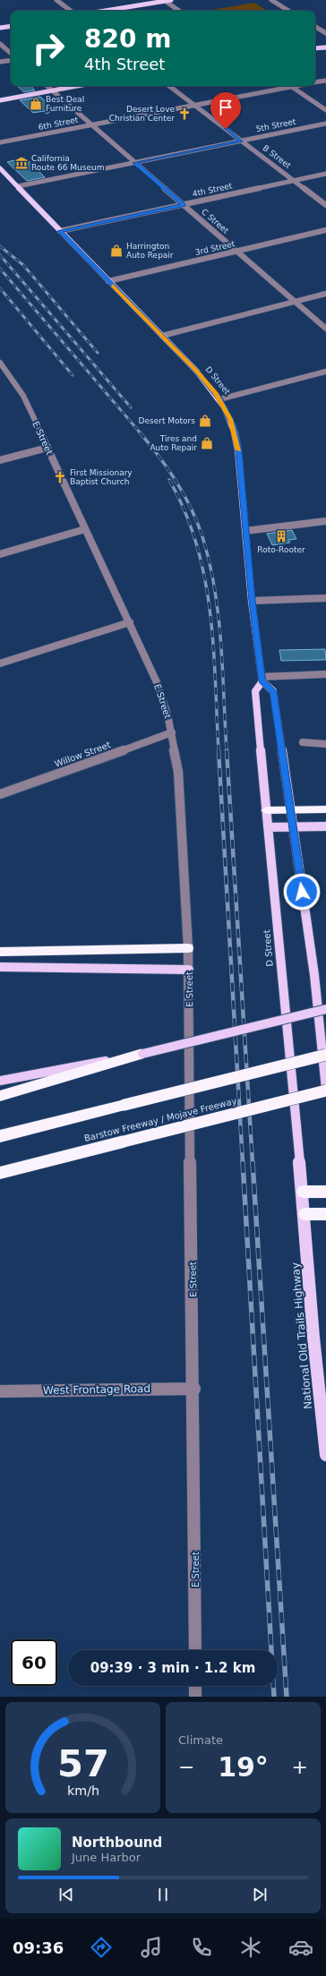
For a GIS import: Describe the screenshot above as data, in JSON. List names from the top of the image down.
{
  "streets": {
    "highway": ["Barstow Freeway / Mojave Freeway"],
    "main road": ["D Street", "National Old Trails Highway"],
    "street": [
      "6th Street",
      "5th Street",
      "B Street",
      "4th Street",
      "C Street",
      "3rd Street",
      "E Street",
      "Willow Street",
      "West Frontage Road"
    ]
  },
  "crossings": [
    ["6th Street", "B Street"],
    ["6th Street", "C Street"],
    ["5th Street", "B Street"],
    ["5th Street", "C Street"],
    ["5th Street", "D Street"],
    ["B Street", "4th Street"],
    ["4th Street", "C Street"],
    ["4th Street", "D Street"],
    ["C Street", "3rd Street"],
    ["3rd Street", "D Street"],
    ["D Street", "National Old Trails Highway"],
    ["E Street", "Willow Street"],
    ["E Street", "West Frontage Road"]
  ],
  "places": {
    "shop": [
      "Best Deal Furniture",
      "Harrington Auto Repair",
      "Desert Motors",
      "Tires and Auto Repair"
    ],
    "church": ["Desert Love Christian Center", "First Missionary Baptist Church"],
    "museum": ["California Route 66 Museum"],
    "building": ["Roto-Rooter"]
  },
  "page": {
    "turn": ["820 m", "4th Street"],
    "limit": "60",
    "trip": "09:39 · 3 min · 1.2 km",
    "tile": "Climate",
    "heat": ["−", "19°", "+"],
    "song": ["Northbound", "June Harbor"],
    "tabs": "09:36",
    "gauge": ["57", "km/h"]
  }
}
